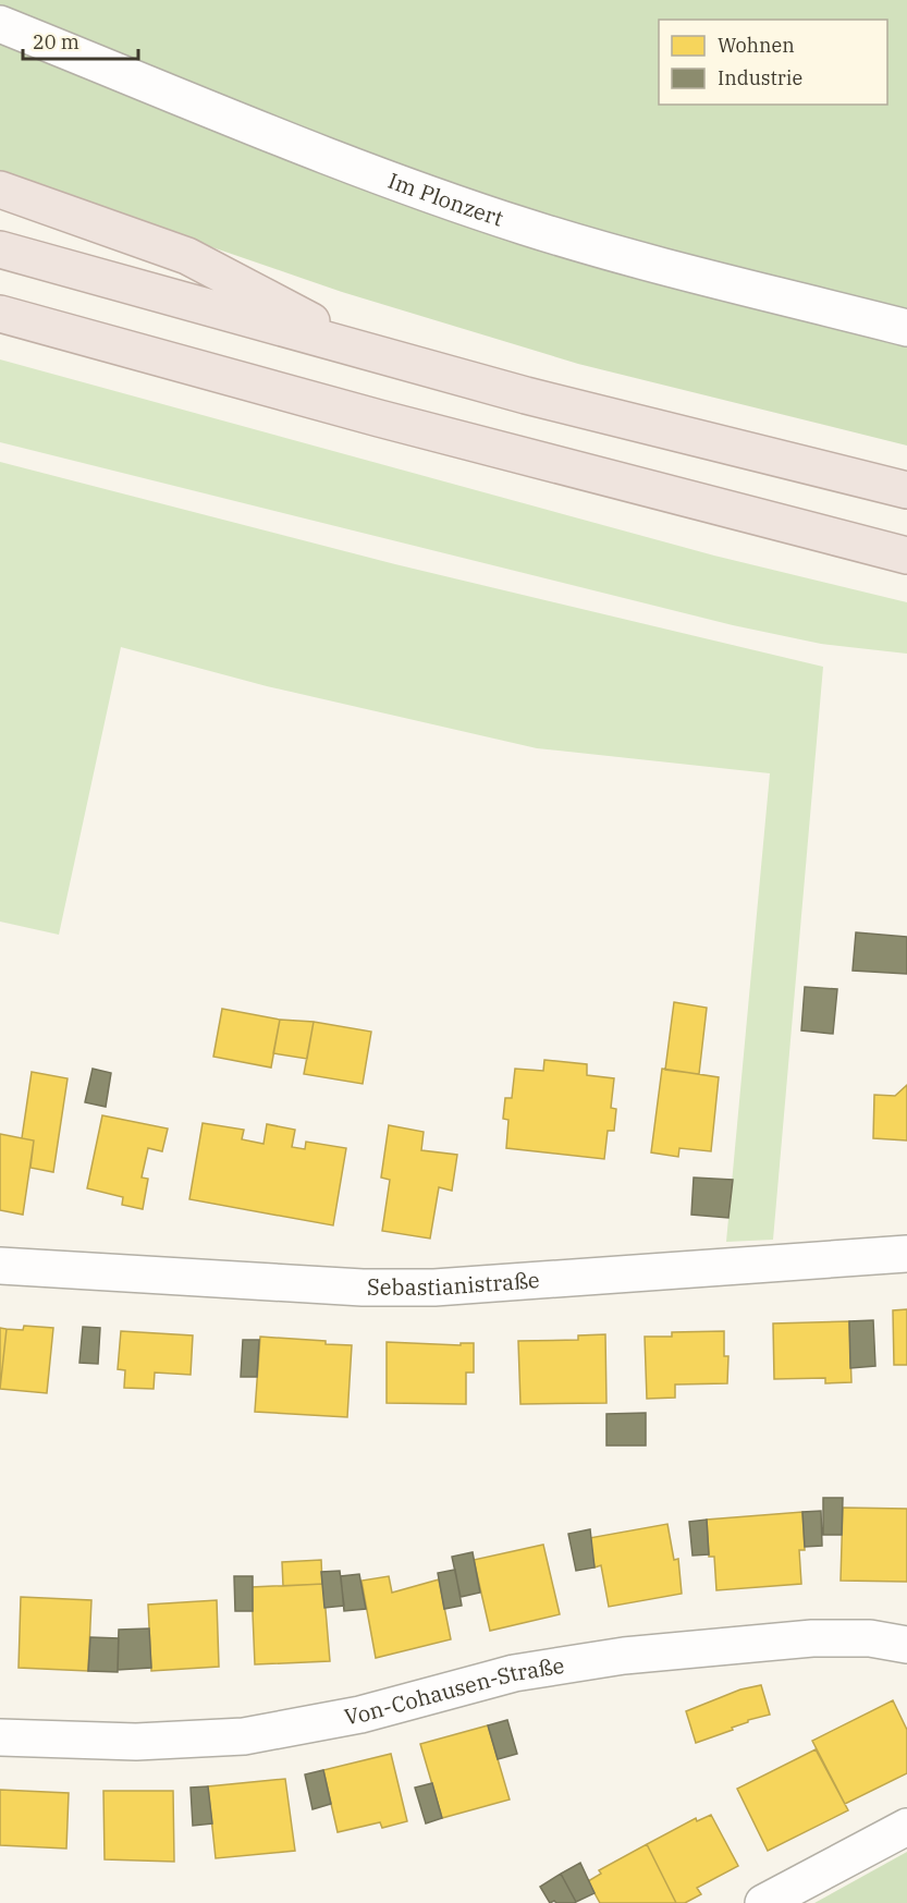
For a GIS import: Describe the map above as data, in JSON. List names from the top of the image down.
{
  "streets": {
    "street": ["Im Plonzert", "Sebastianistraße", "Von-Cohausen-Straße"]
  },
  "legend": ["Wohnen", "Industrie"],
  "scale_bar": "20 m"
}
